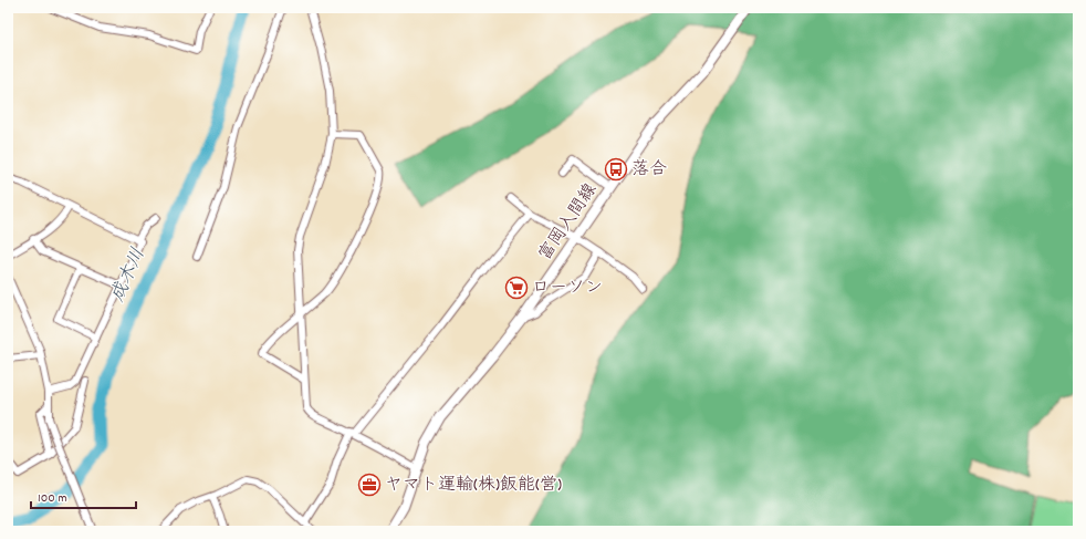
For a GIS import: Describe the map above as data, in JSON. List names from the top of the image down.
{
  "streets": {
    "main road": ["富岡入間線"]
  },
  "water": ["成木川"],
  "places": {
    "bus stop": ["落合"],
    "supermarket": ["ローソン"],
    "office": ["ヤマト運輸(株)飯能(営)"]
  },
  "scale_bar": "100 m"
}
